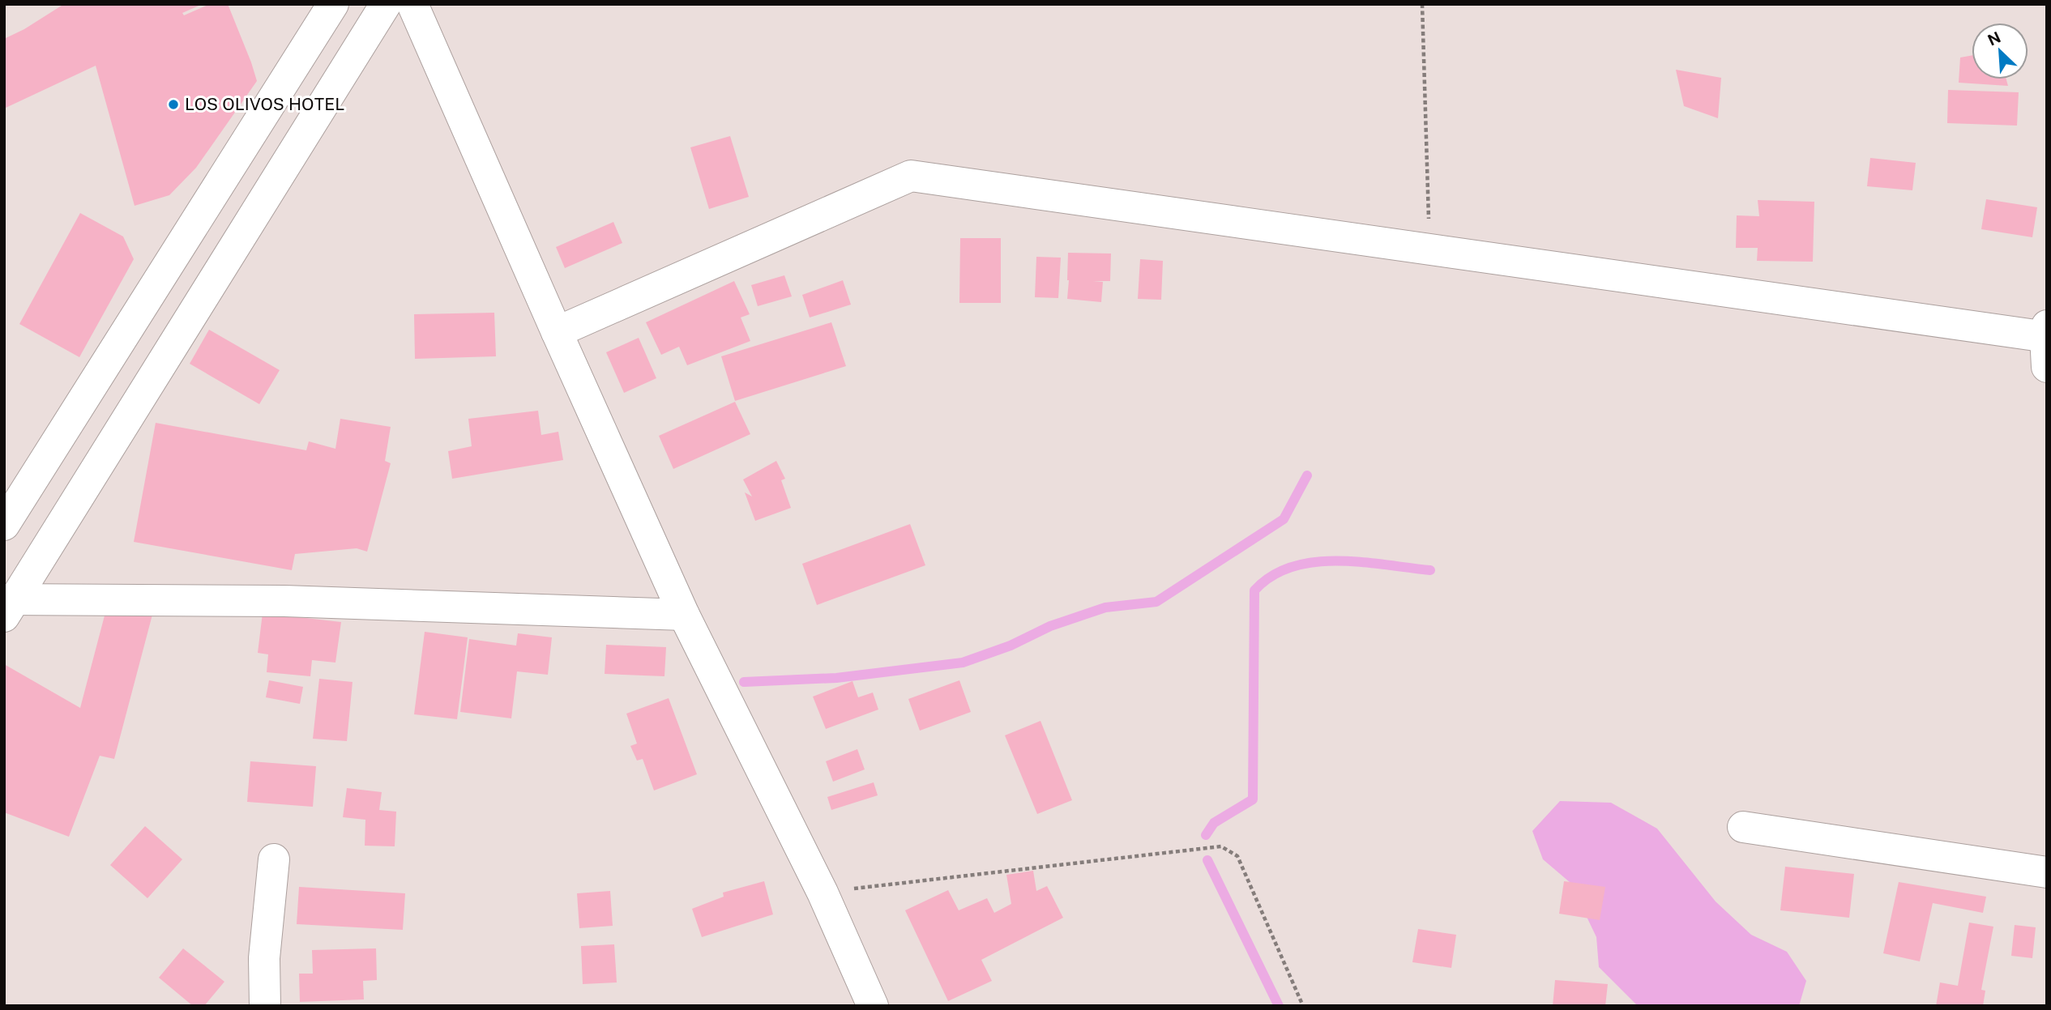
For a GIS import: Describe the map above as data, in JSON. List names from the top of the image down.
{
  "places": ["LOS OLIVOS HOTEL"],
  "north": "top left"
}
